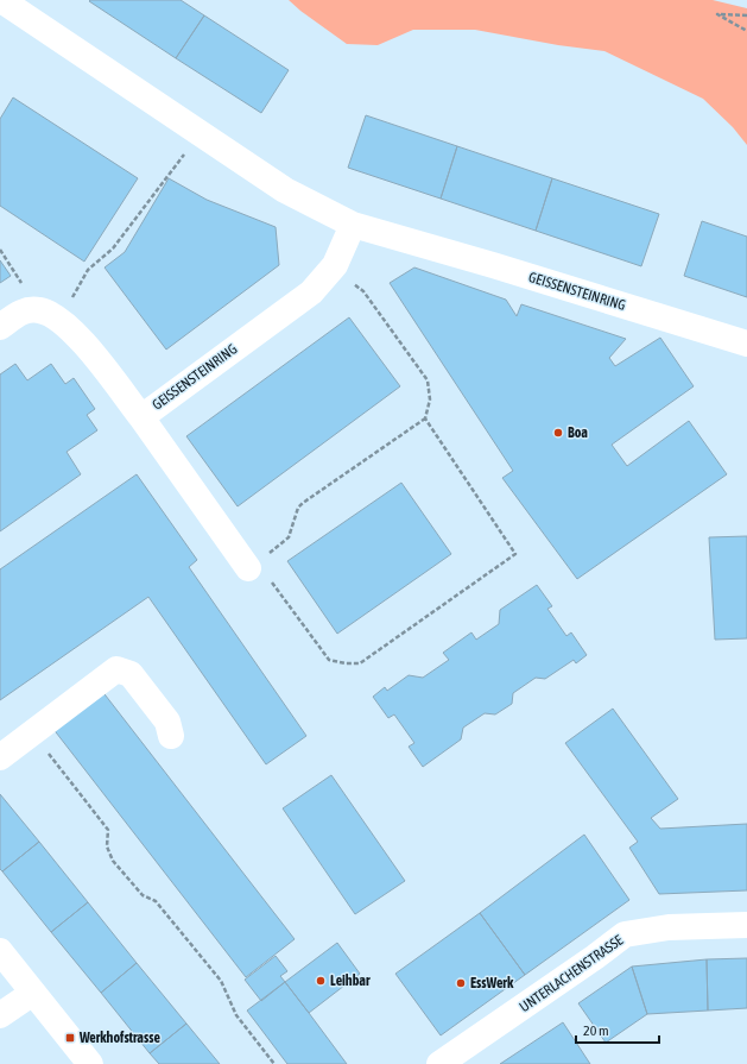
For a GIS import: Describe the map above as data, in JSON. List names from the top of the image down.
{
  "streets": {
    "street": ["GEISSENSTEINRING", "UNTERLACHENSTRASSE"]
  },
  "places": {
    "other": ["Boa", "Leihbar", "EssWerk"],
    "transit": ["Werkhofstrasse"]
  },
  "scale_bar": "20 m"
}
